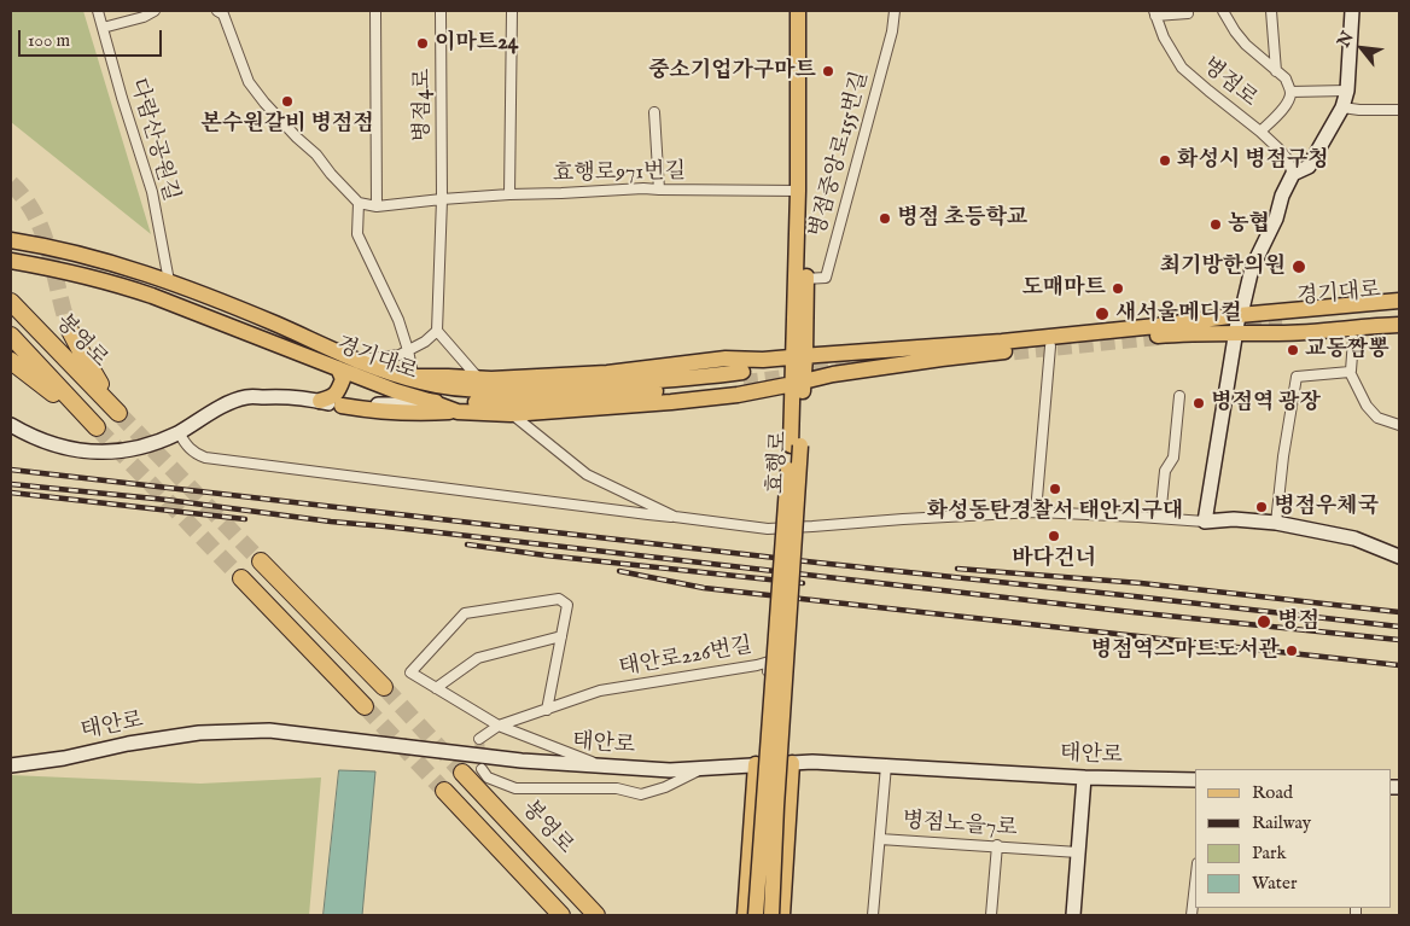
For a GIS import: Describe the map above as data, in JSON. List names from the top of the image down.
{
  "streets": {
    "highway": ["봉영로"],
    "main road": ["경기대로", "효행로"],
    "street": [
      "병점로",
      "병점4로",
      "다람산공원길",
      "병점중앙로155번길",
      "효행로971번길",
      "태안로226번길",
      "태안로",
      "병점노을7로"
    ]
  },
  "crossings": [
    ["병점4로", "효행로971번길"],
    ["다람산공원길", "경기대로"],
    ["병점중앙로155번길", "효행로"],
    ["효행로971번길", "효행로"],
    ["경기대로", "효행로"],
    ["태안로226번길", "태안로"]
  ],
  "places": [
    "이마트24",
    "중소기업가구마트",
    "본수원갈비 병점점",
    "화성시 병점구청",
    "병점 초등학교",
    "농협",
    "최기방한의원",
    "도매마트",
    "새서울메디컬",
    "교동짬뽕",
    "병점역 광장",
    "화성동탄경찰서 태안지구대",
    "병점우체국",
    "바다건너",
    "병점",
    "병점역스마트도서관"
  ],
  "legend": [
    "Road",
    "Railway",
    "Park",
    "Water"
  ],
  "scale_bar": "100 m",
  "north": "top left"
}
